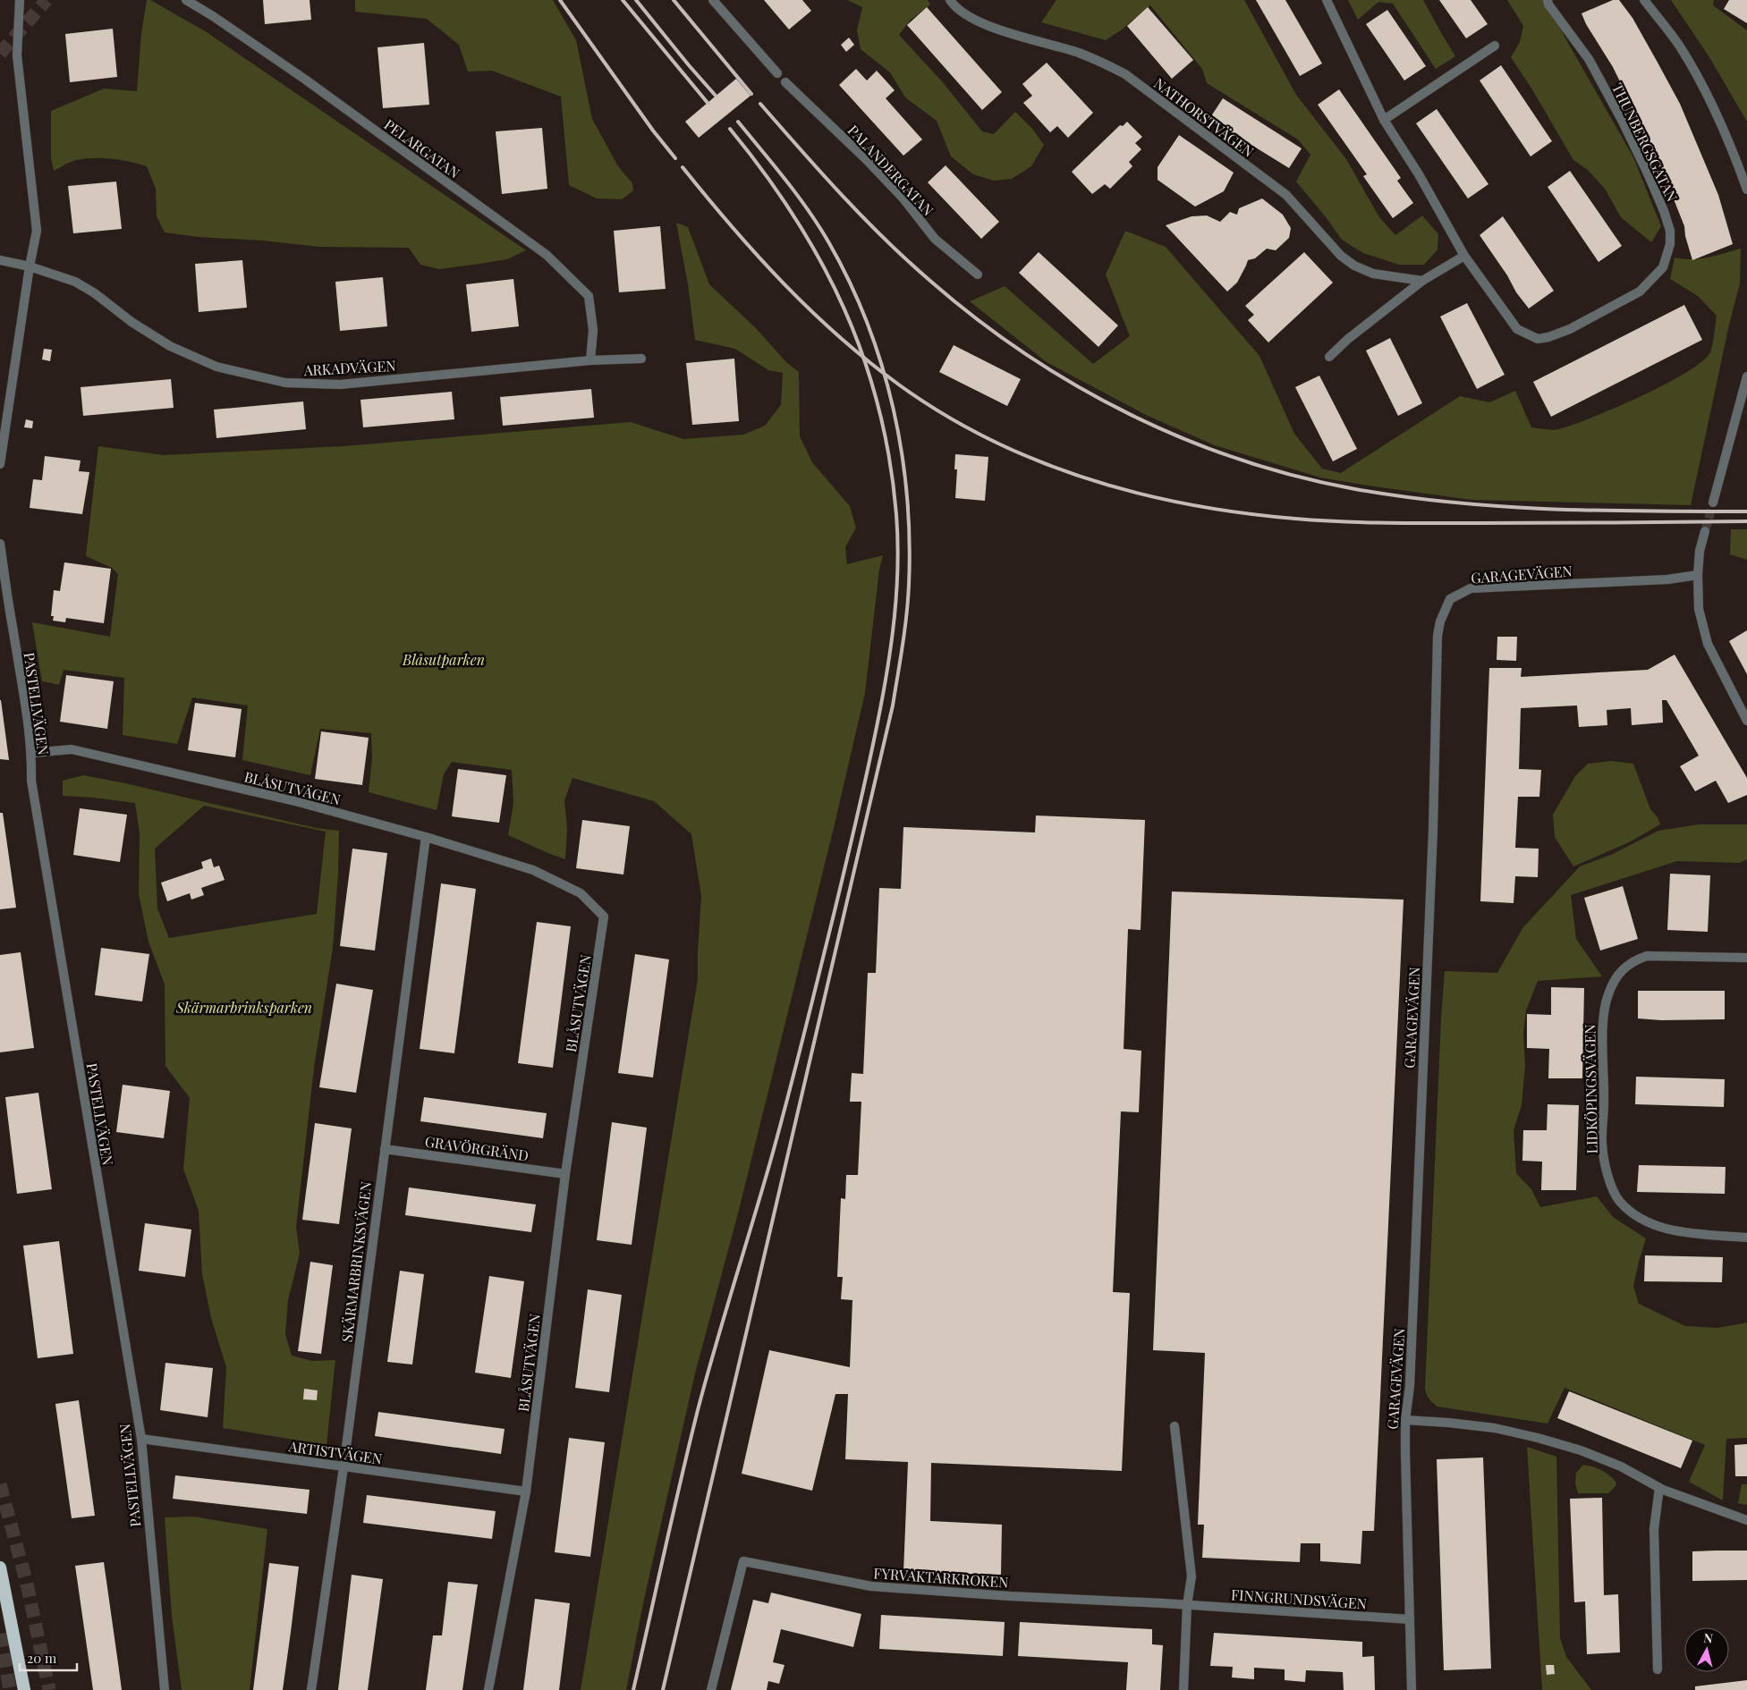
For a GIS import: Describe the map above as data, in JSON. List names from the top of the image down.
{
  "streets": {
    "street": [
      "NATHORSTVÄGEN",
      "THUNBERGSGATAN",
      "PELARGATAN",
      "PALANDERGATAN",
      "ARKADVÄGEN",
      "GARAGEVÄGEN",
      "PASTELLVÄGEN",
      "BLÅSUTVÄGEN",
      "LIDKÖPINGSVÄGEN",
      "GRAVÖRGRÄND",
      "SKÄRMARBRINKSVÄGEN",
      "ARTISTVÄGEN",
      "FYRVAKTARKROKEN",
      "FINNGRUNDSVÄGEN"
    ]
  },
  "crossings": [
    ["PELARGATAN", "ARKADVÄGEN"],
    ["GARAGEVÄGEN", "FINNGRUNDSVÄGEN"],
    ["PASTELLVÄGEN", "BLÅSUTVÄGEN"],
    ["PASTELLVÄGEN", "ARTISTVÄGEN"],
    ["BLÅSUTVÄGEN", "GRAVÖRGRÄND"],
    ["BLÅSUTVÄGEN", "SKÄRMARBRINKSVÄGEN"],
    ["BLÅSUTVÄGEN", "ARTISTVÄGEN"],
    ["GRAVÖRGRÄND", "SKÄRMARBRINKSVÄGEN"],
    ["SKÄRMARBRINKSVÄGEN", "ARTISTVÄGEN"],
    ["FYRVAKTARKROKEN", "FINNGRUNDSVÄGEN"]
  ],
  "parks": ["Blåsutparken", "Skärmarbrinksparken"],
  "scale_bar": "20 m",
  "north": "top"
}
